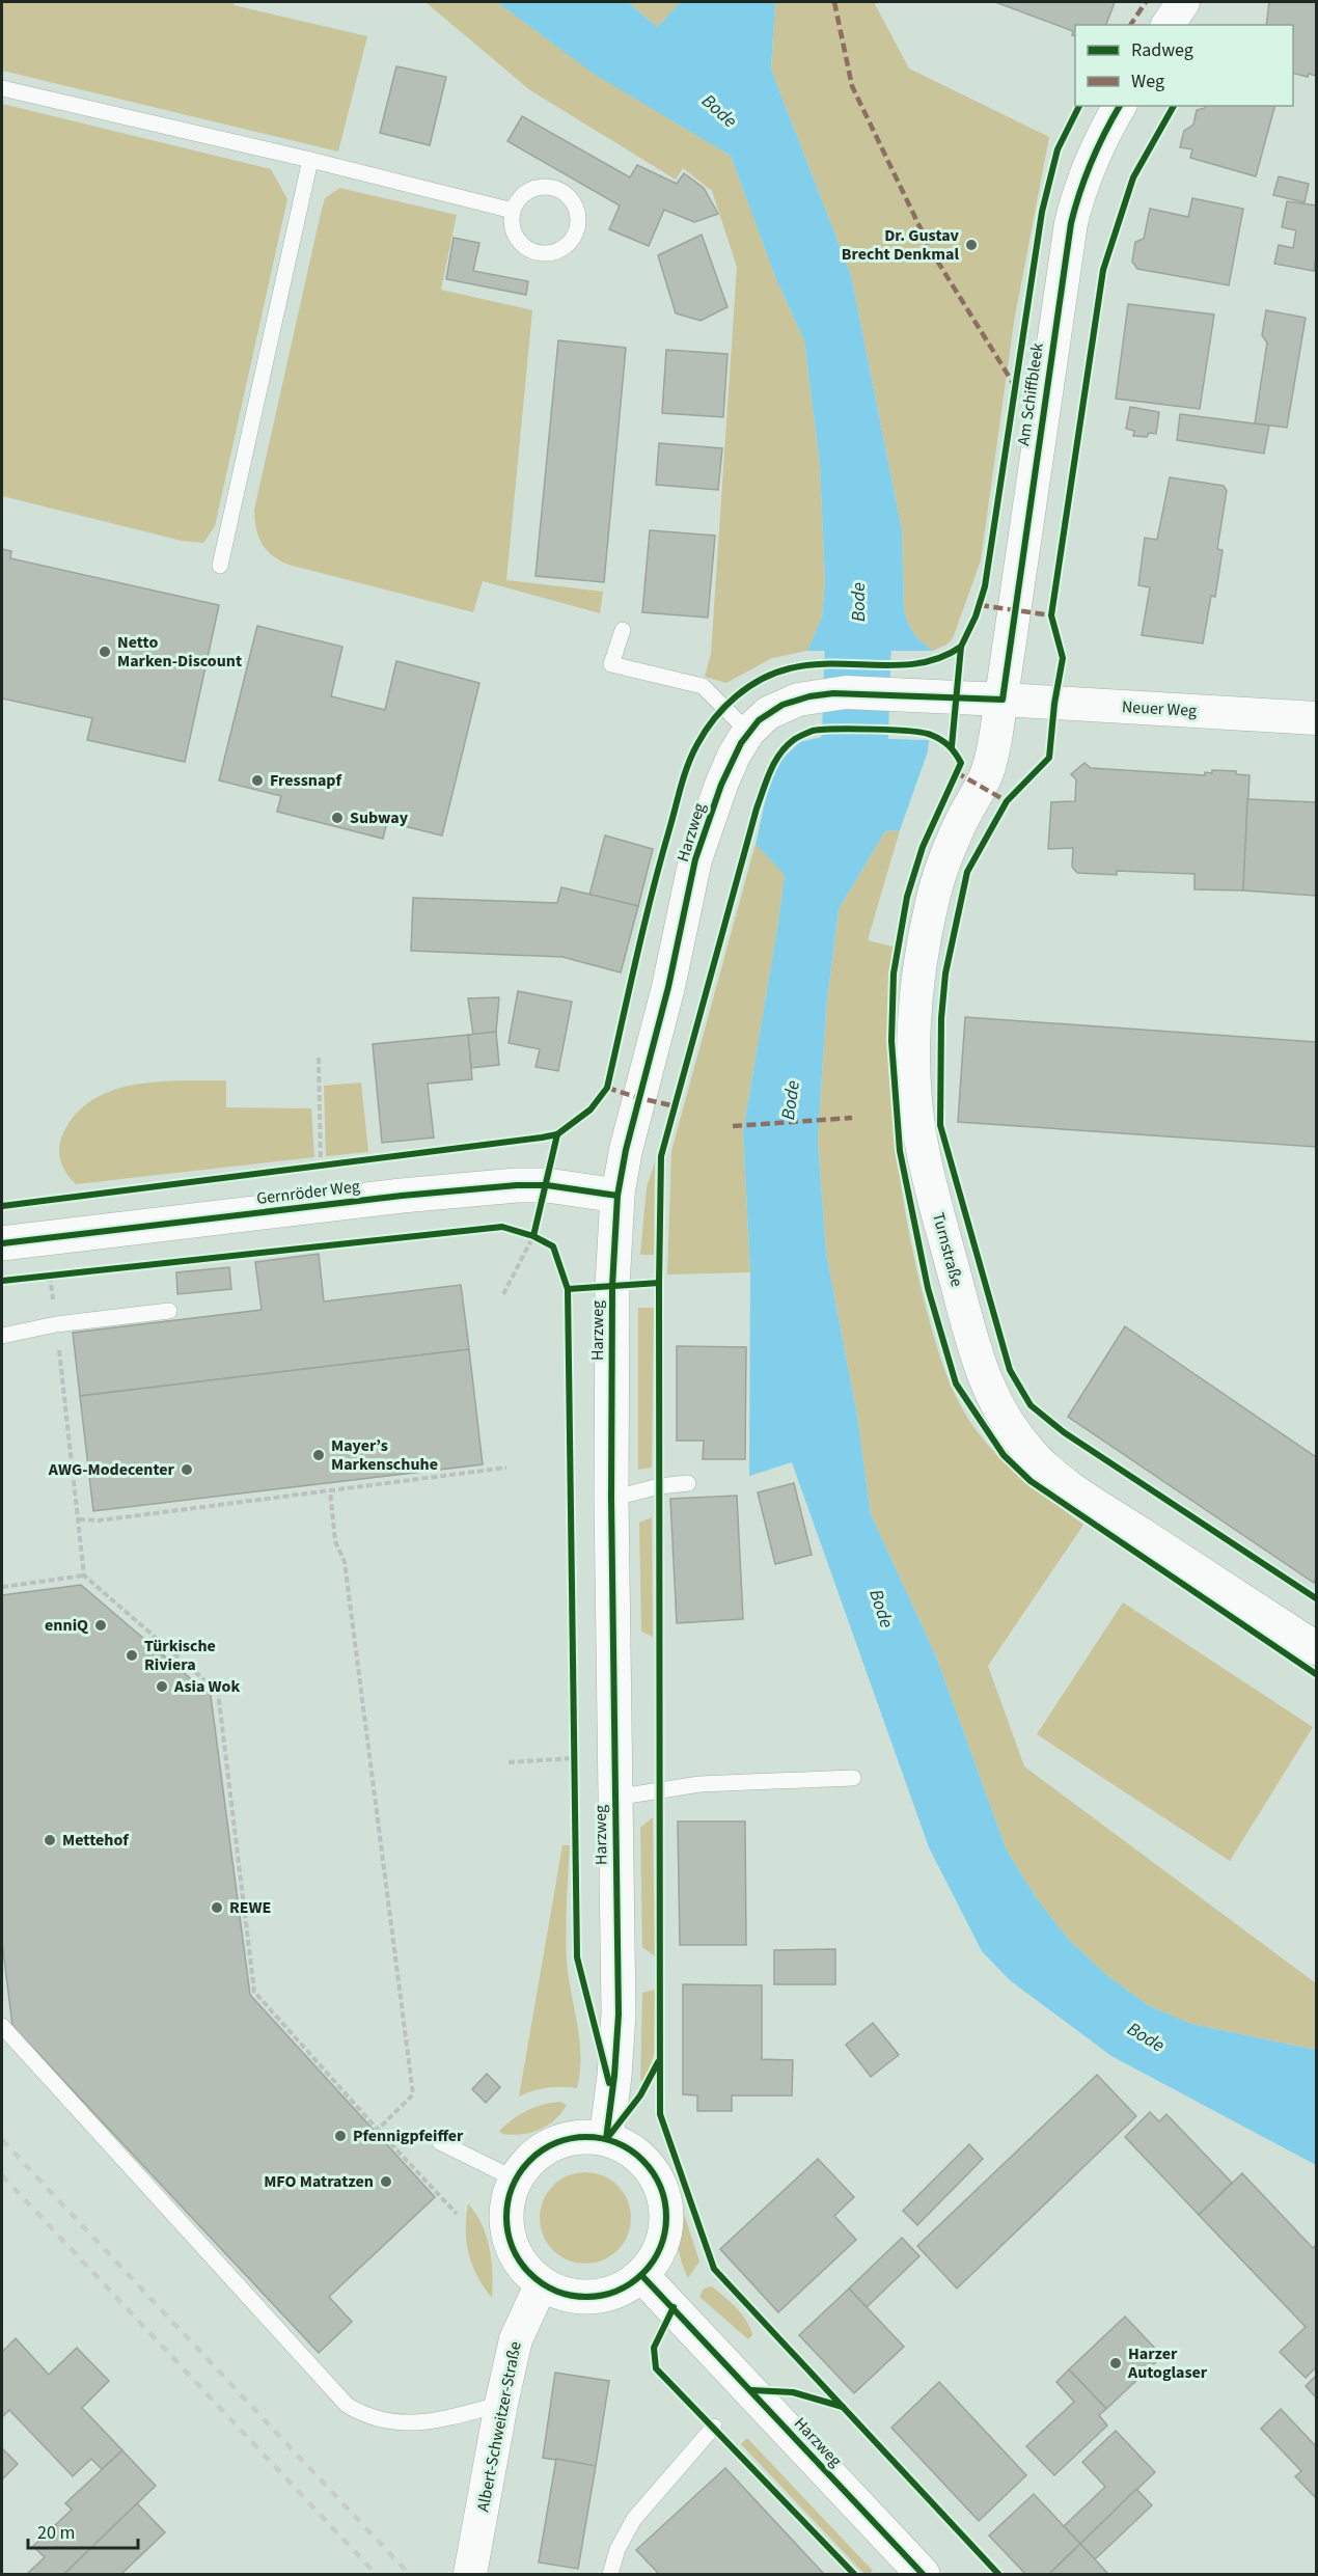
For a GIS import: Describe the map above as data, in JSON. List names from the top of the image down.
{
  "streets": {
    "main road": ["Harzweg", "Gernröder Weg"],
    "street": [
      "Am Schiffbleek",
      "Neuer Weg",
      "Turnstraße",
      "Albert-Schweitzer-Straße"
    ]
  },
  "crossings": [
    ["Am Schiffbleek", "Neuer Weg"],
    ["Am Schiffbleek", "Turnstraße"],
    ["Neuer Weg", "Turnstraße"],
    ["Harzweg", "Gernröder Weg"],
    ["Harzweg", "Albert-Schweitzer-Straße"]
  ],
  "water": ["Bode"],
  "places": [
    "Dr. Gustav Brecht Denkmal",
    "Netto Marken-Discount",
    "Fressnapf",
    "Subway",
    "Mayer’s Markenschuhe",
    "AWG-Modecenter",
    "enniQ",
    "Türkische Riviera",
    "Asia Wok",
    "Mettehof",
    "REWE",
    "Pfennigpfeiffer",
    "MFO Matratzen",
    "Harzer Autoglaser"
  ],
  "legend": ["Radweg", "Weg"],
  "scale_bar": "20 m"
}
